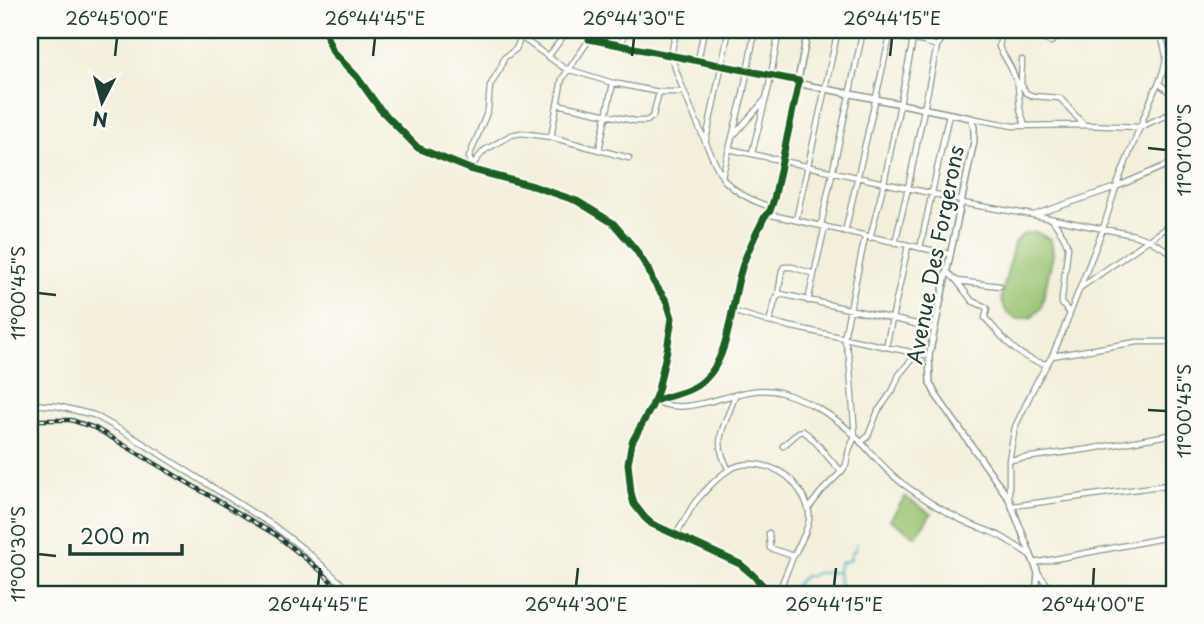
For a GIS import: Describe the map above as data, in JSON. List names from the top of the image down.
{
  "streets": {
    "street": ["Avenue Des Forgerons"]
  },
  "scale_bar": "200 m",
  "north": "bottom",
  "coordinates": [
    "26°45'00\"E",
    "26°44'45\"E",
    "26°44'30\"E",
    "26°44'15\"E",
    "11°01'00\"S",
    "11°00'45\"S",
    "11°00'30\"S",
    "26°44'00\"E"
  ]
}
